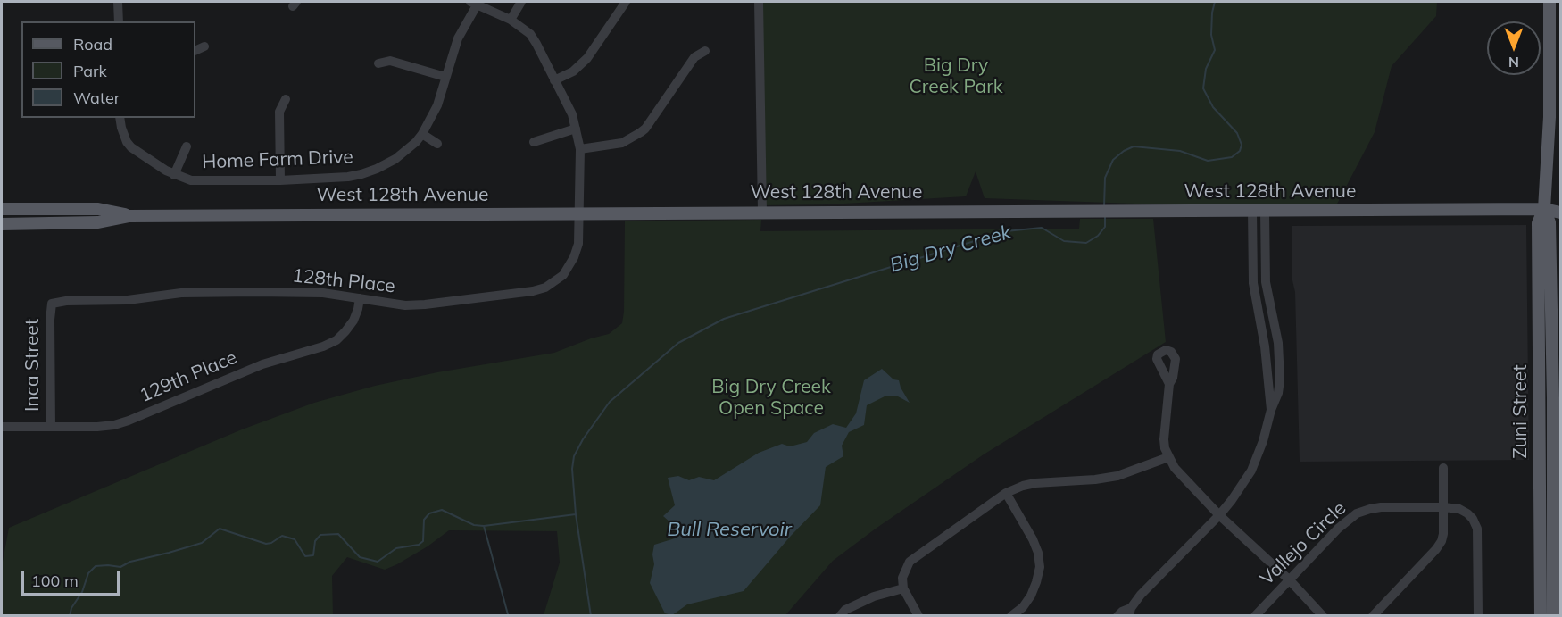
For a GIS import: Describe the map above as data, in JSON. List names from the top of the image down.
{
  "streets": {
    "main road": ["West 128th Avenue", "Zuni Street"],
    "street": [
      "Home Farm Drive",
      "128th Place",
      "Inca Street",
      "129th Place",
      "Vallejo Circle"
    ]
  },
  "crossings": [
    ["Home Farm Drive", "128th Place"],
    ["West 128th Avenue", "128th Place"],
    ["West 128th Avenue", "Zuni Street"],
    ["128th Place", "Inca Street"],
    ["128th Place", "129th Place"],
    ["Inca Street", "129th Place"]
  ],
  "water": ["Big Dry Creek", "Bull Reservoir"],
  "parks": ["Big Dry Creek Park", "Big Dry Creek Open Space"],
  "legend": ["Road", "Park", "Water"],
  "scale_bar": "100 m",
  "north": "bottom"
}
